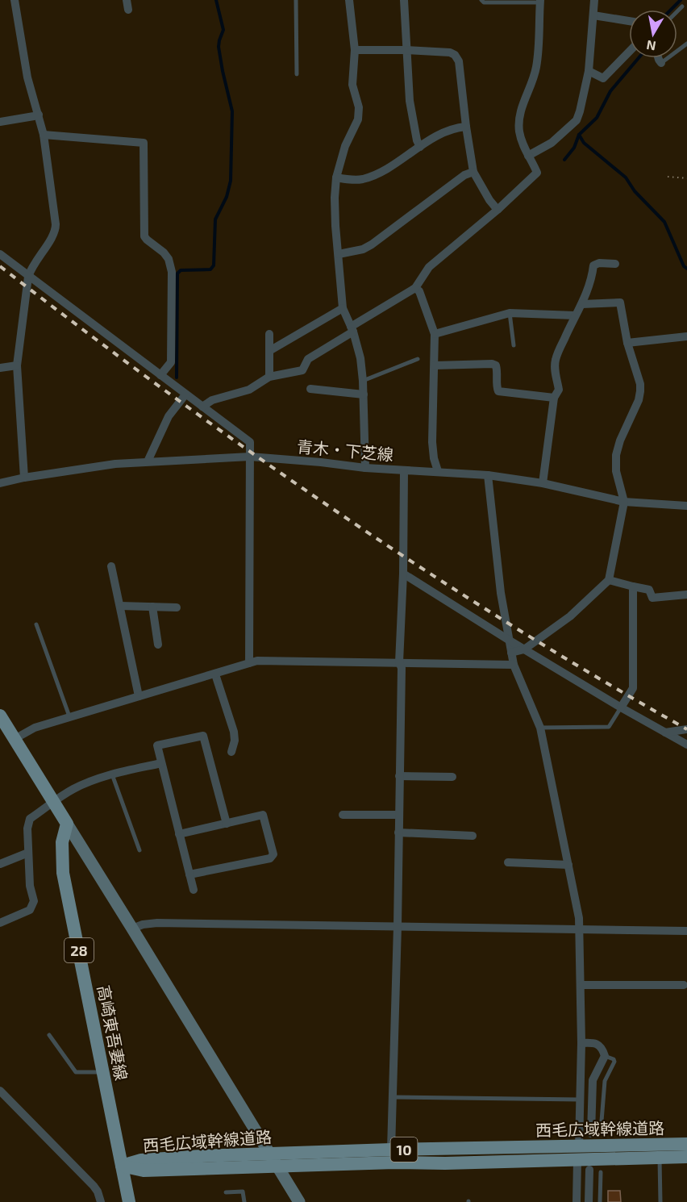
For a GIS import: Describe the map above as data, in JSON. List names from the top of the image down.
{
  "streets": {
    "main road": [
      "28",
      "高崎東吾妻線",
      "西毛広域幹線道路",
      "10"
    ],
    "street": ["青木・下芝線"]
  },
  "crossings": [
    ["高崎東吾妻線", "西毛広域幹線道路"]
  ],
  "north": "bottom"
}
